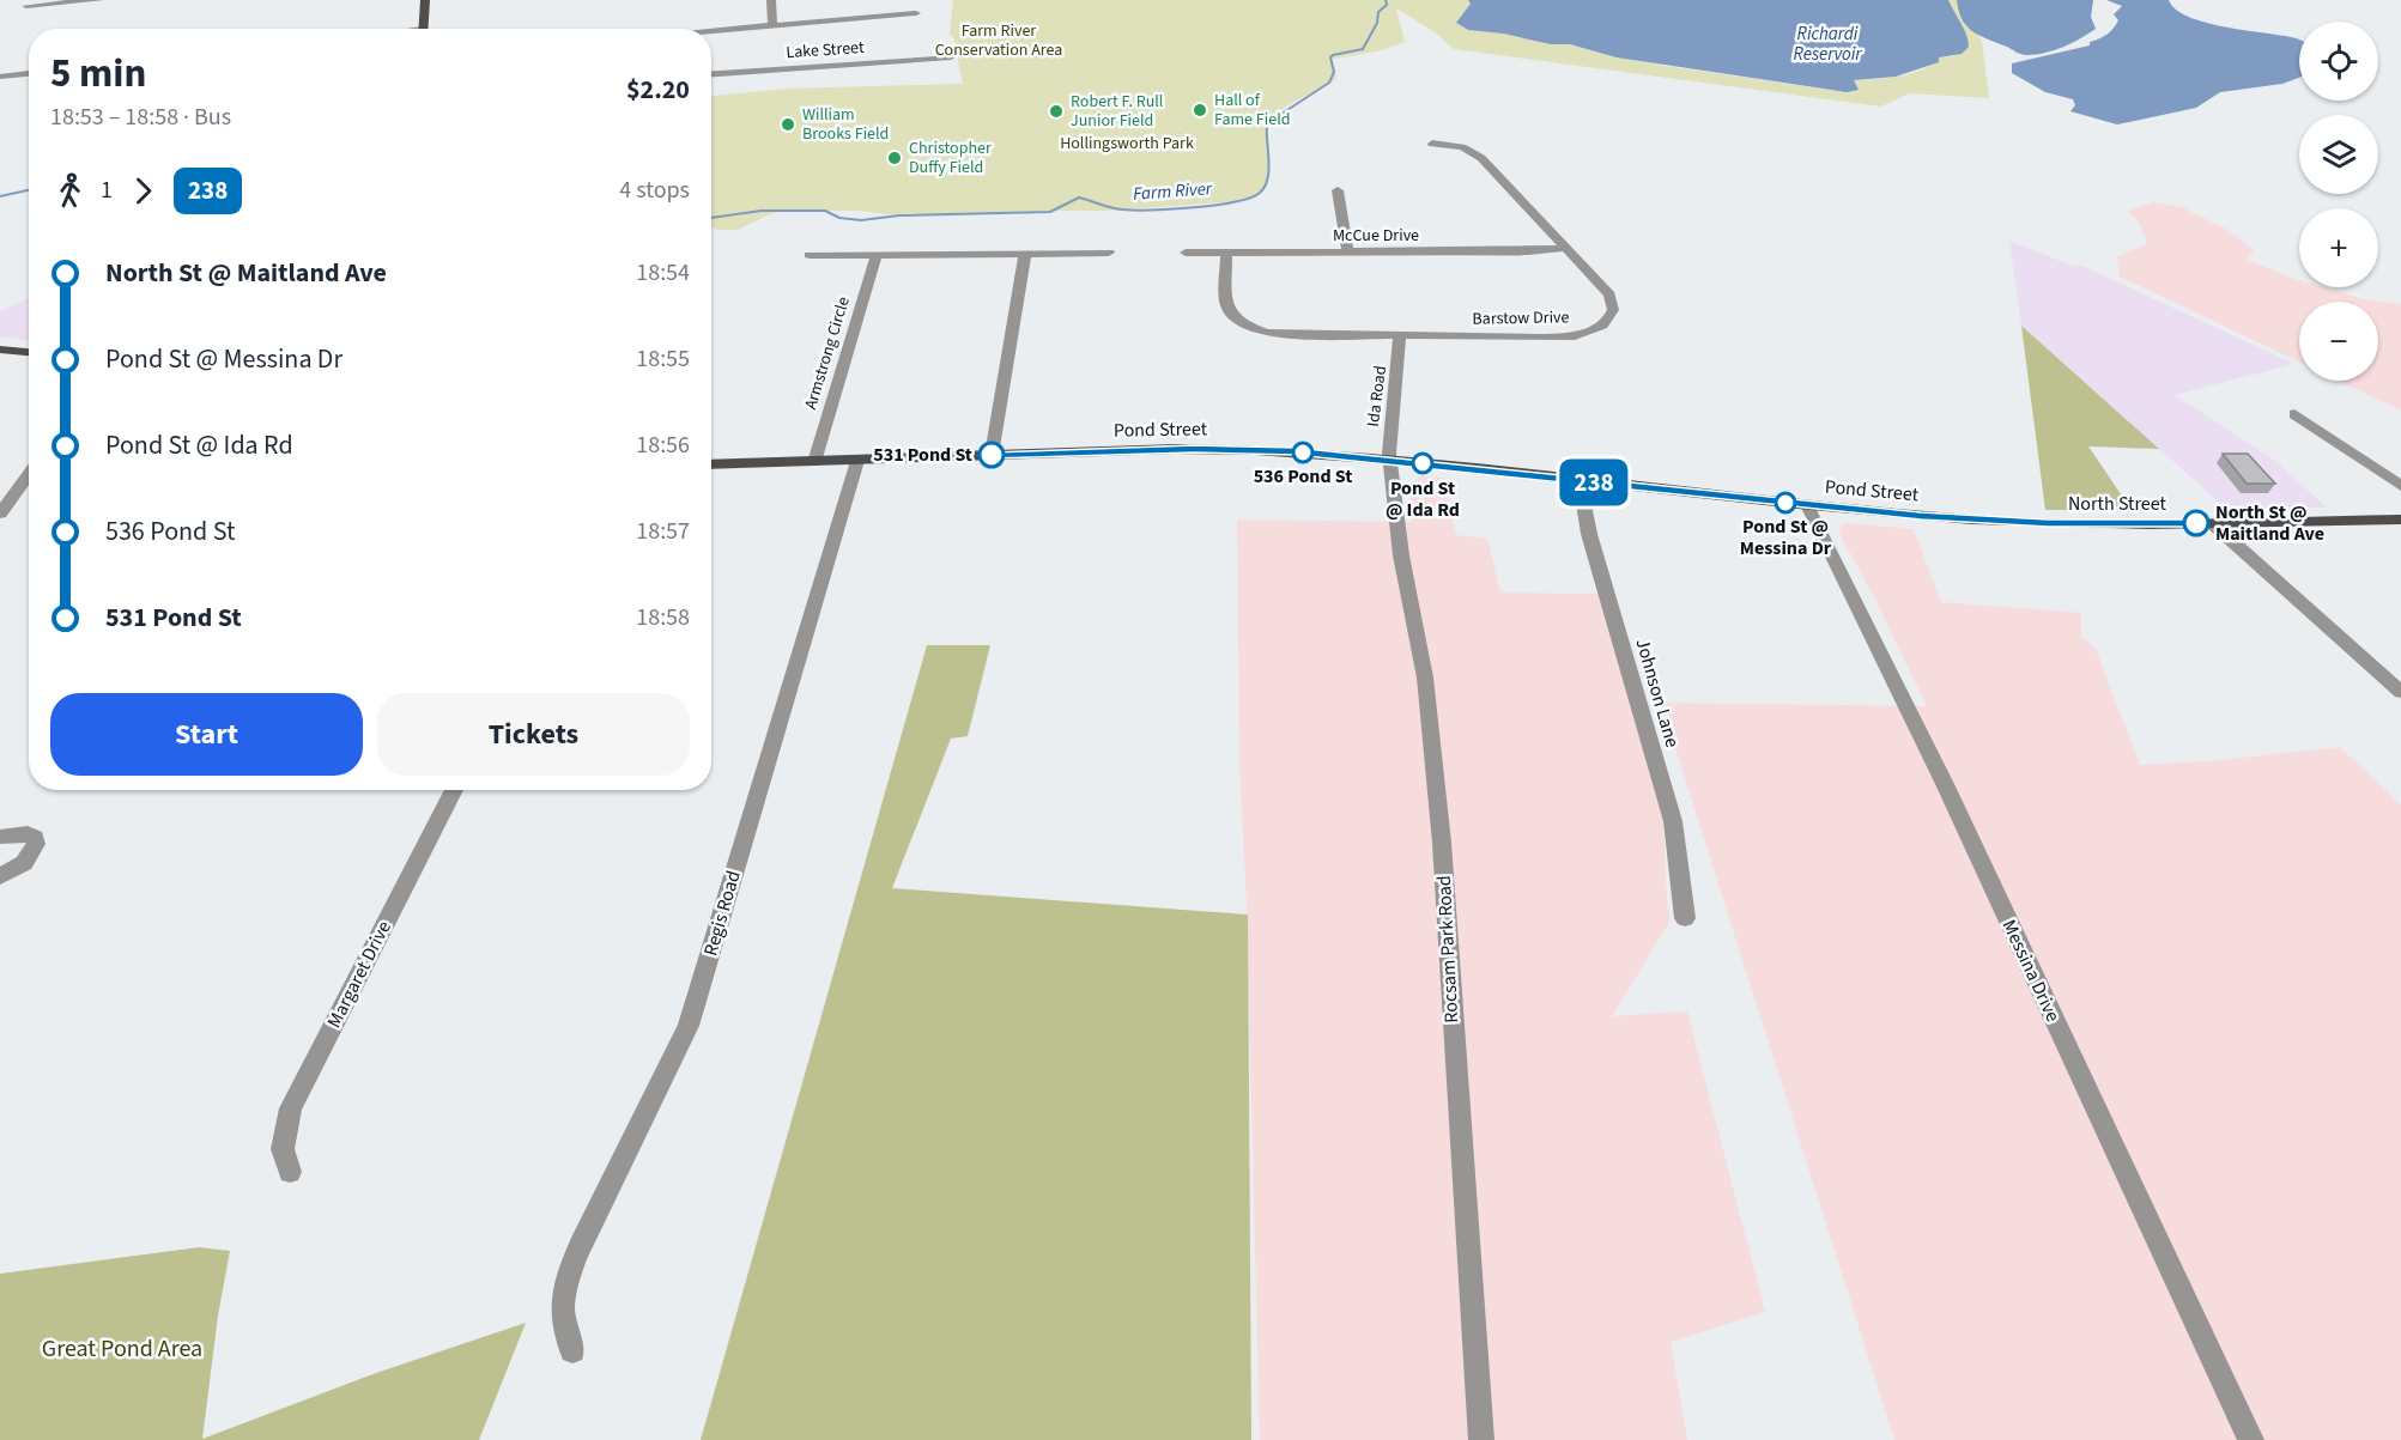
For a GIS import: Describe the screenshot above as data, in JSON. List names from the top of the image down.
{
  "streets": {
    "main road": ["Pond Street", "North Street"],
    "street": [
      "Lake Street",
      "McCue Drive",
      "Barstow Drive",
      "Armstrong Circle",
      "Ida Road",
      "Johnson Lane",
      "Regis Road",
      "Rocsam Park Road",
      "Messina Drive",
      "Margaret Drive"
    ]
  },
  "crossings": [
    ["McCue Drive", "Barstow Drive"],
    ["Barstow Drive", "Ida Road"],
    ["Armstrong Circle", "Pond Street"],
    ["Ida Road", "Pond Street"],
    ["Ida Road", "Rocsam Park Road"],
    ["Pond Street", "North Street"],
    ["Pond Street", "Johnson Lane"],
    ["Pond Street", "Regis Road"],
    ["Pond Street", "Rocsam Park Road"],
    ["Pond Street", "Messina Drive"]
  ],
  "water": ["Richardi Reservoir", "Farm River"],
  "parks": ["Farm River Conservation Area", "Hollingsworth Park", "Great Pond Area"],
  "places": [
    "Hall of Fame Field",
    "Robert F. Rull Junior Field",
    "William Brooks Field",
    "Christopher Duffy Field",
    "536 Pond St",
    "531 Pond St",
    "Pond St @ Ida Rd",
    "Pond St @ Messina Dr",
    "North St @ Maitland Ave"
  ],
  "lines": ["bus line 238"],
  "page": {
    "on_map": "238",
    "map_buttons": ["+", "−"],
    "heading": ["5 min", "18:53 – 18:58 · Bus", "$2.20"],
    "legs": ["1", "238", "4 stops"],
    "list": [
      {
        "name": "North St @ Maitland Ave",
        "value": "18:54"
      },
      {
        "name": "Pond St @ Messina Dr",
        "value": "18:55"
      },
      {
        "name": "Pond St @ Ida Rd",
        "value": "18:56"
      },
      {
        "name": "536 Pond St",
        "value": "18:57"
      },
      {
        "name": "531 Pond St",
        "value": "18:58"
      }
    ],
    "buttons": ["Start", "Tickets"]
  }
}
